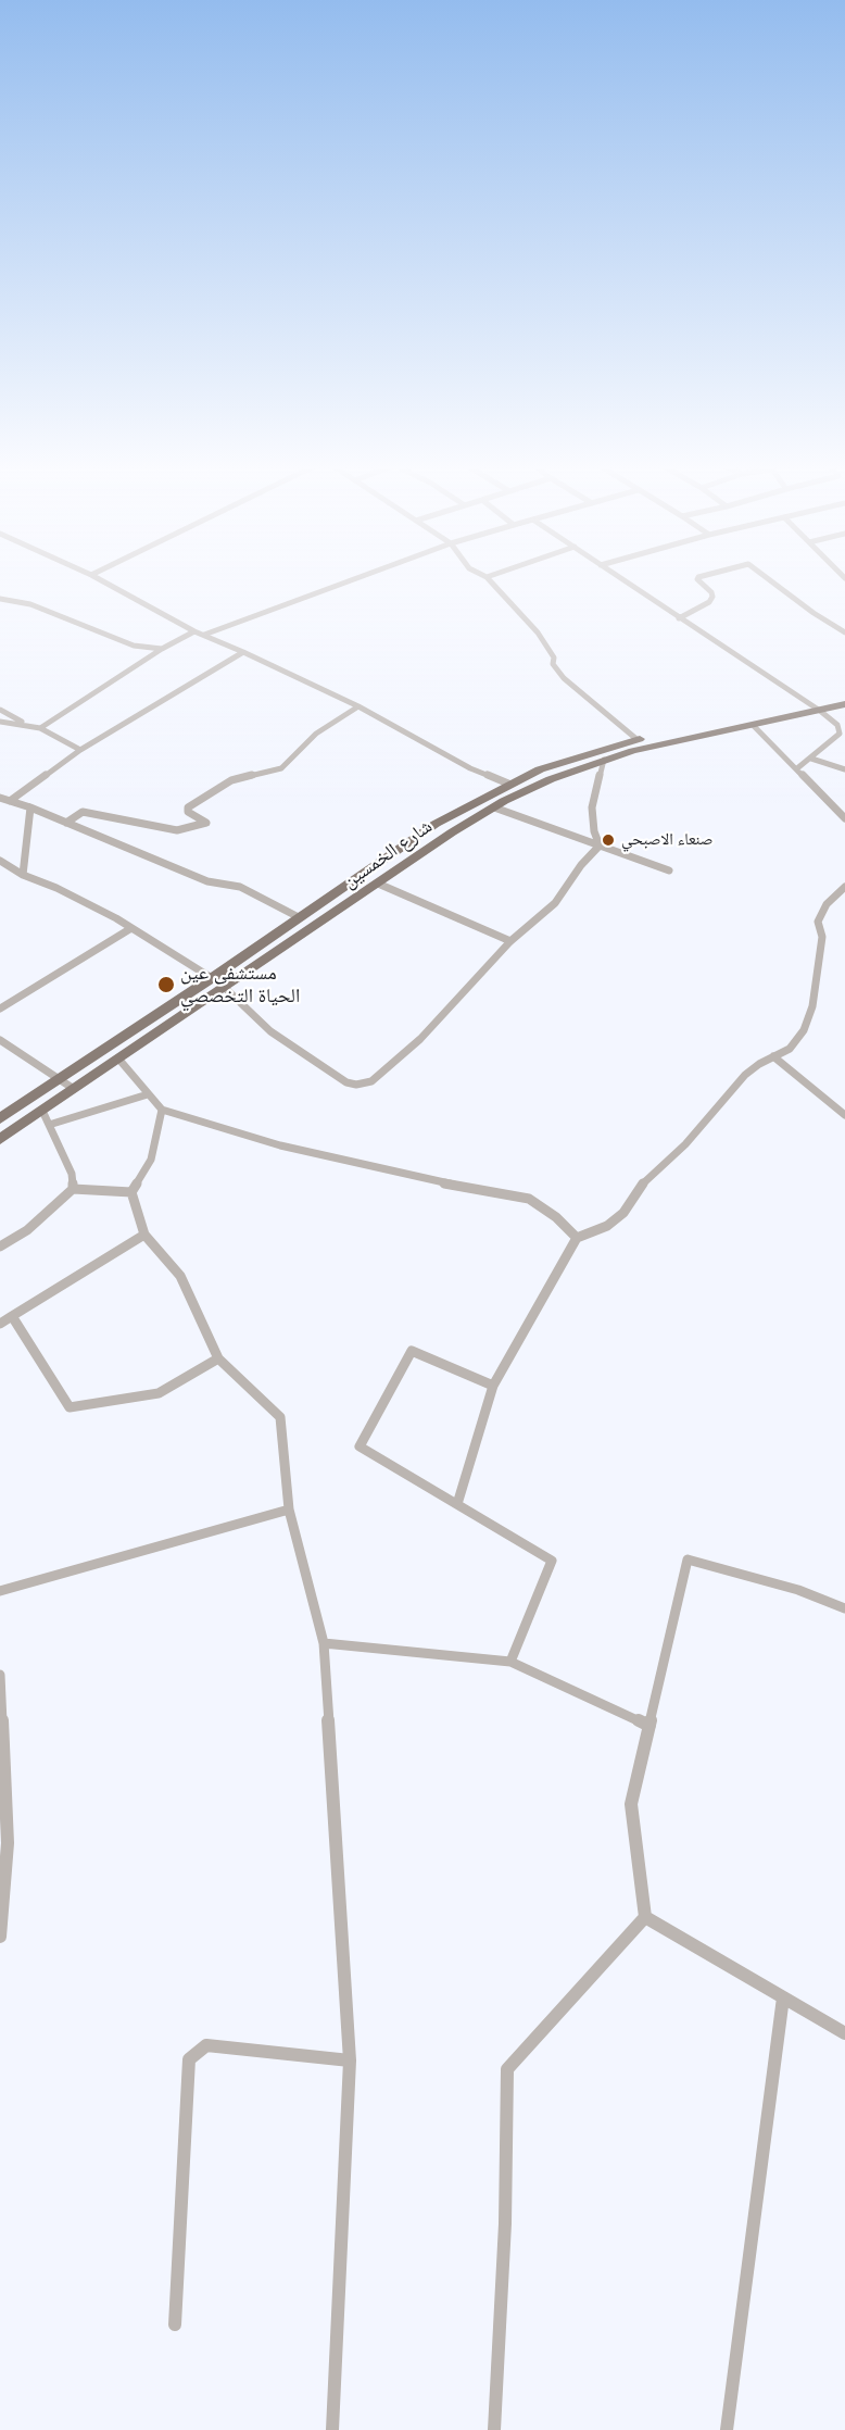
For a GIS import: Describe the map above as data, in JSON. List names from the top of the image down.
{
  "streets": {
    "main road": ["شارع الخمسين"]
  },
  "places": ["صنعاء الاصبحي", "مستشفى عين الحياة التخصصي"]
}
